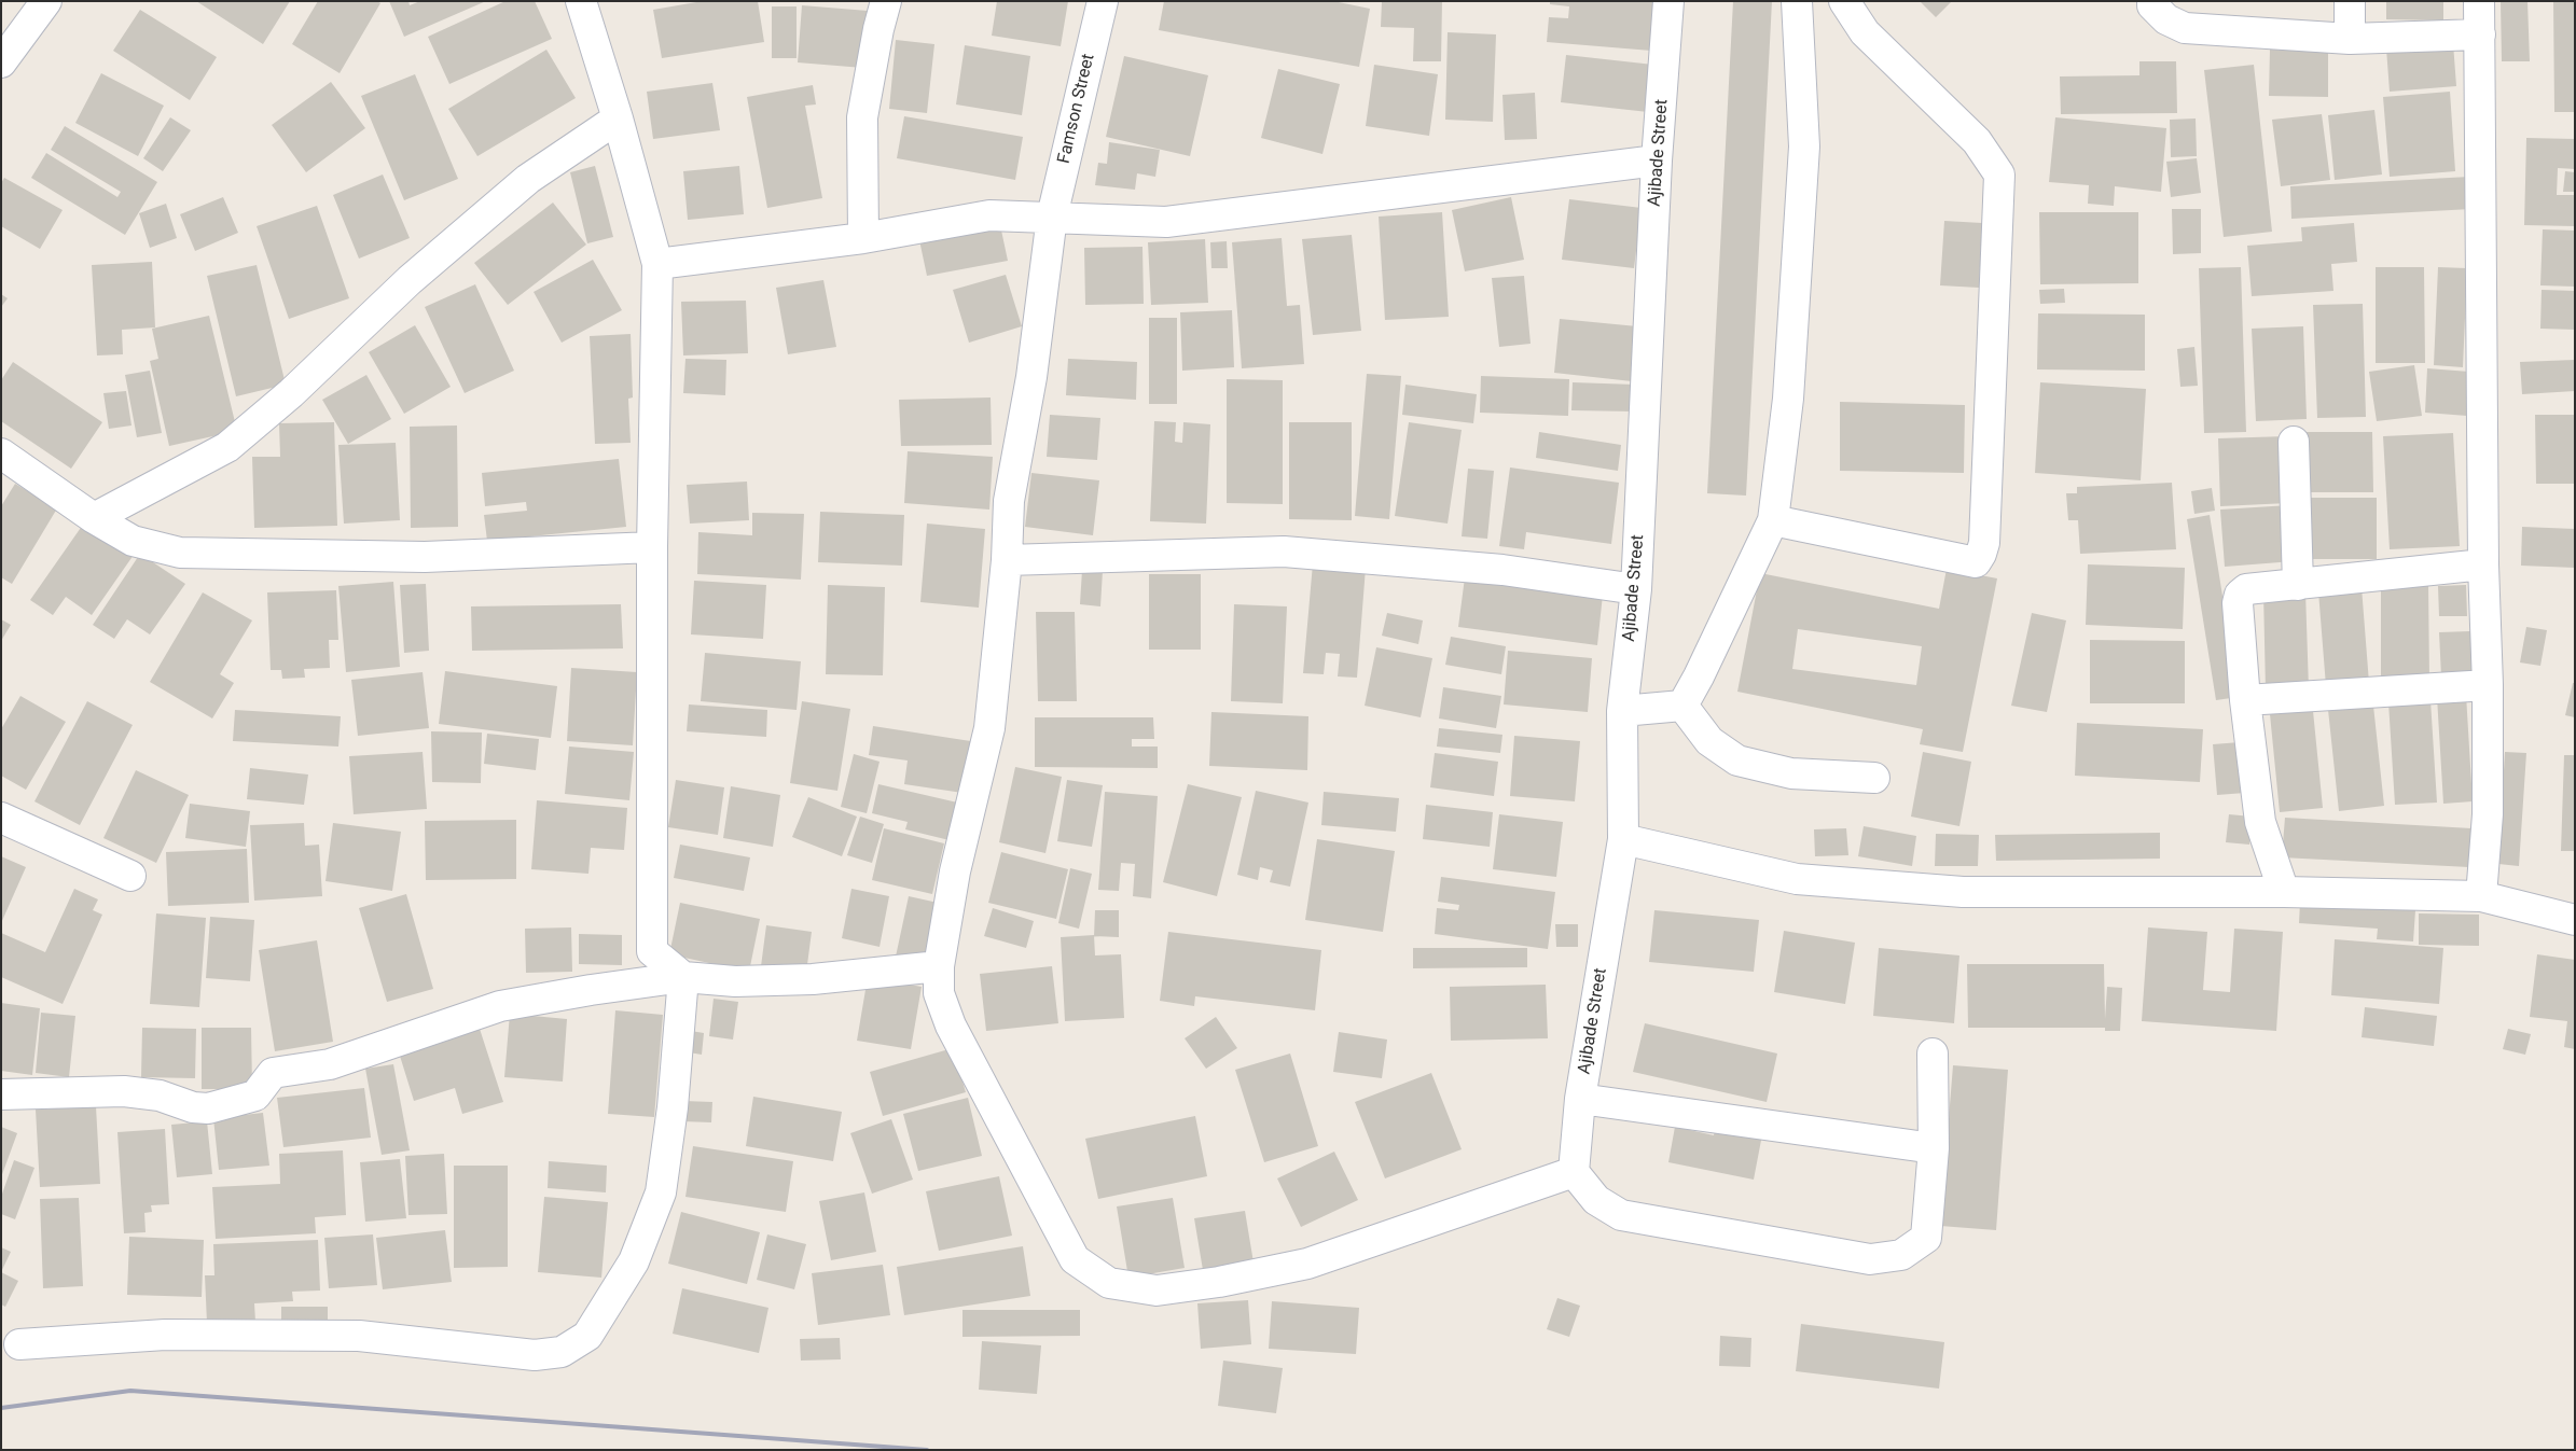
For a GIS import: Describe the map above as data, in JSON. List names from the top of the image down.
{
  "streets": {
    "street": ["Famson Street", "Ajibade Street"]
  },
  "crossings": [
    ["Famson Street", "Ajibade Street"]
  ]
}
